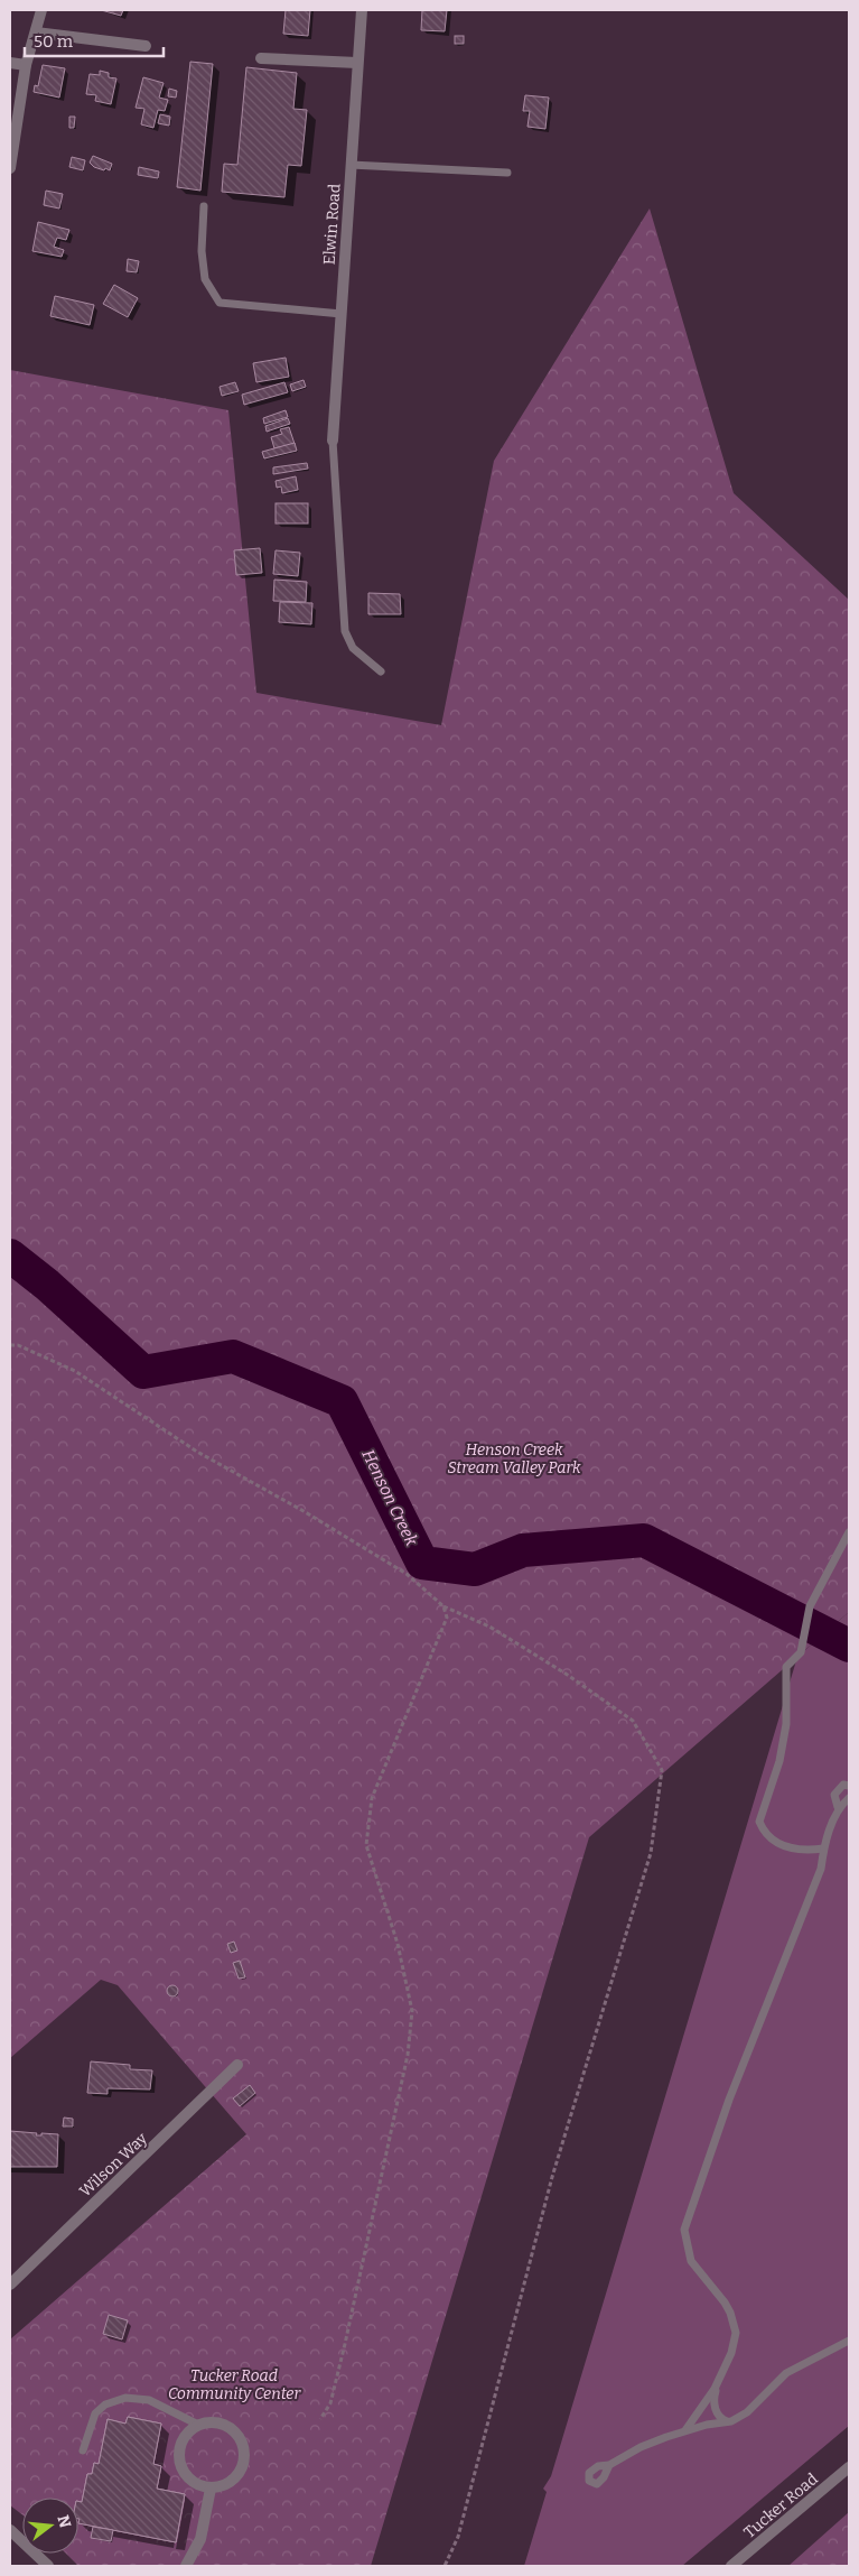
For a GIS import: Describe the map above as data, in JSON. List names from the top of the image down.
{
  "streets": {
    "street": ["Elwin Road", "Wilson Way", "Tucker Road"]
  },
  "water": ["Henson Creek"],
  "parks": ["Henson Creek Stream Valley Park", "Tucker Road Community Center"],
  "scale_bar": "50 m",
  "north": "right"
}
